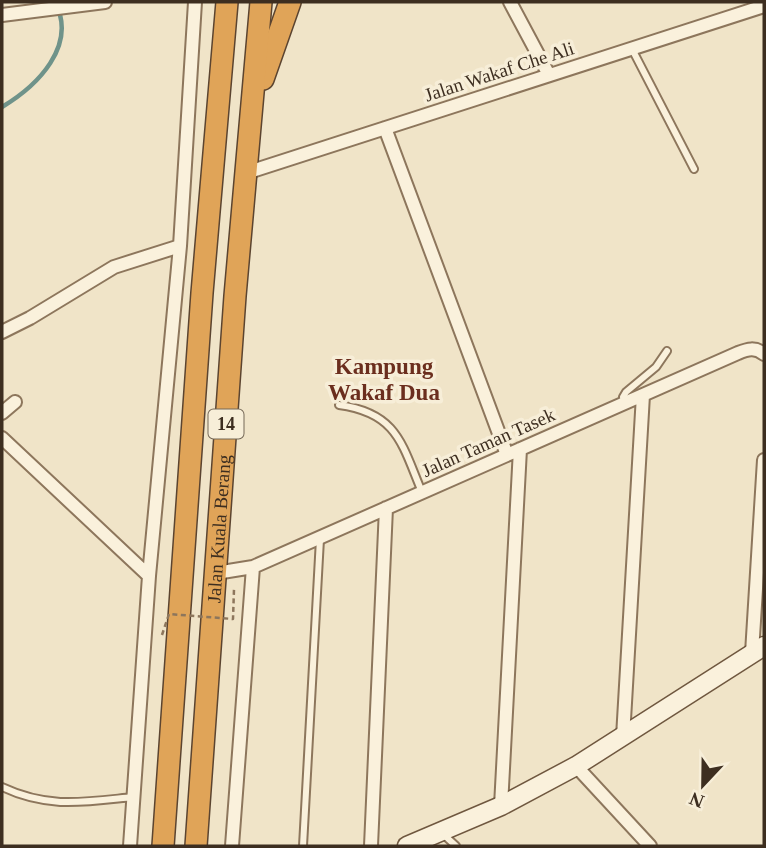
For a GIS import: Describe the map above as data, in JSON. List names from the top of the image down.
{
  "streets": {
    "highway": ["14", "Jalan Kuala Berang"],
    "street": ["Jalan Wakaf Che Ali", "Jalan Taman Tasek"]
  },
  "crossings": [
    ["Jalan Wakaf Che Ali", "Jalan Kuala Berang"],
    ["Jalan Taman Tasek", "Jalan Kuala Berang"]
  ],
  "districts": ["Kampung Wakaf Dua"],
  "north": "bottom"
}
